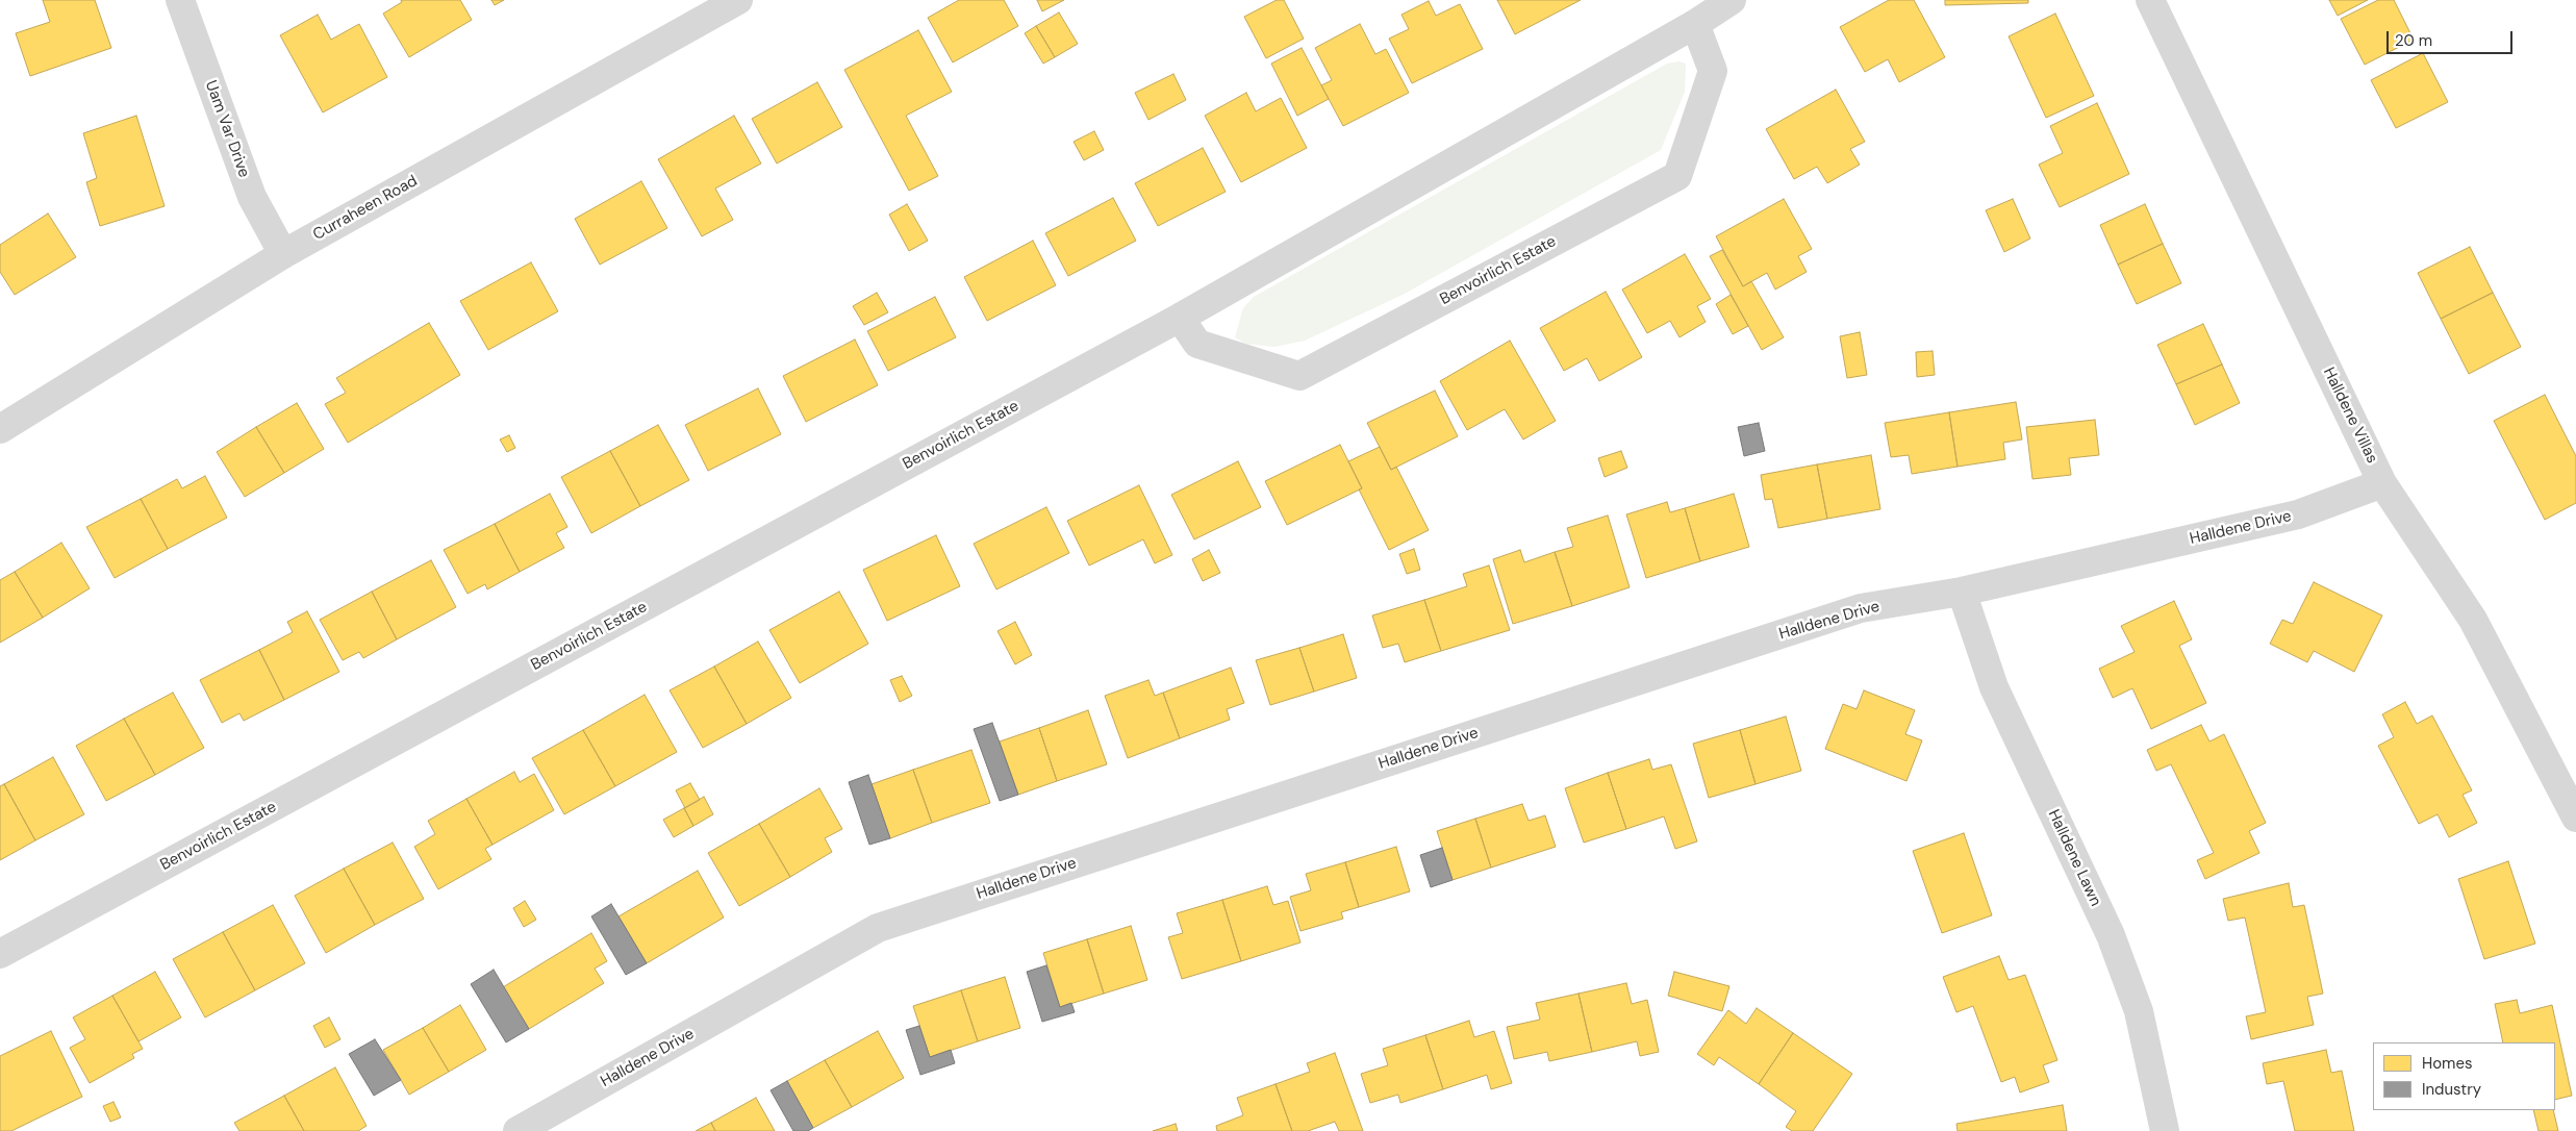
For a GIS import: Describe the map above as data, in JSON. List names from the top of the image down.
{
  "streets": {
    "street": [
      "Uam Var Drive",
      "Curraheen Road",
      "Benvoirlich Estate",
      "Halldene Villas",
      "Halldene Drive",
      "Halldene Lawn"
    ]
  },
  "crossings": [
    ["Uam Var Drive", "Curraheen Road"],
    ["Halldene Villas", "Halldene Drive"],
    ["Halldene Drive", "Halldene Lawn"]
  ],
  "legend": ["Homes", "Industry"],
  "scale_bar": "20 m"
}
